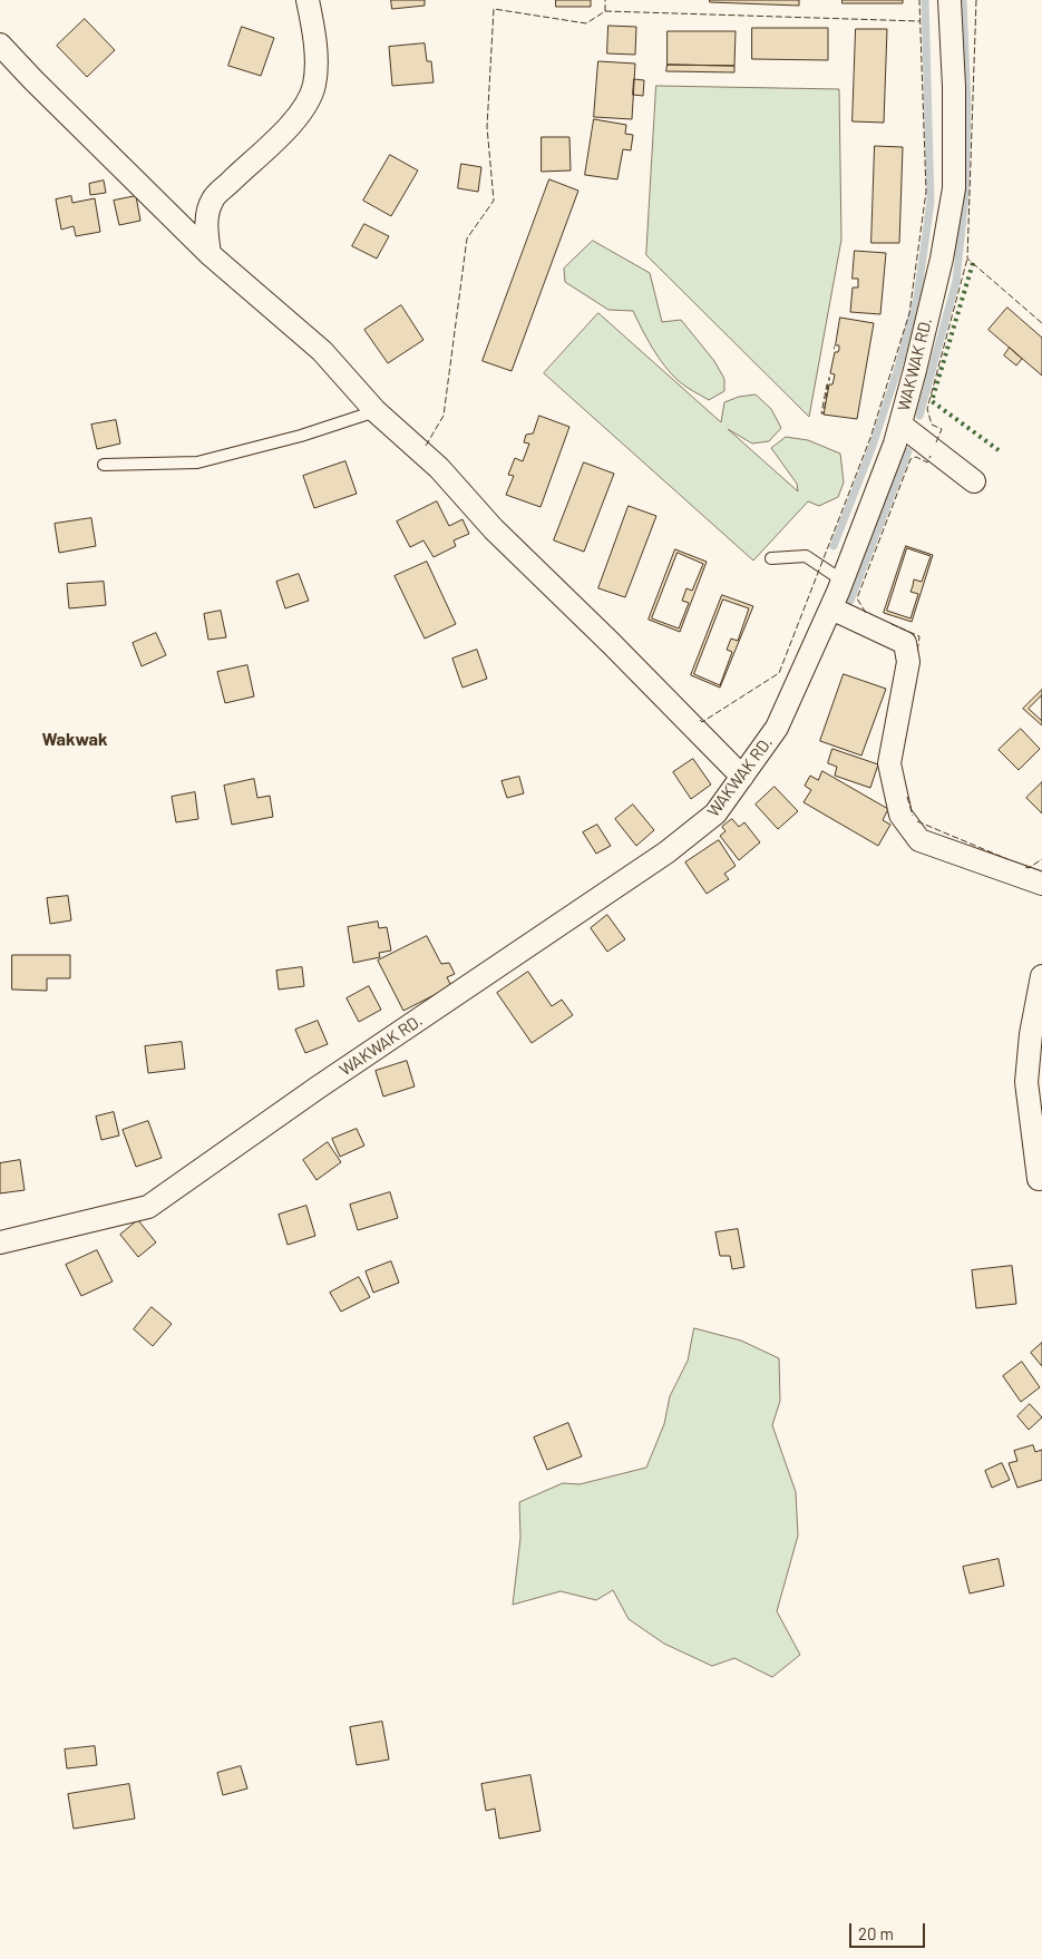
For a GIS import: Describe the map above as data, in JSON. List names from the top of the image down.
{
  "streets": {
    "street": ["WAKWAK RD."]
  },
  "districts": ["Wakwak"],
  "scale_bar": "20 m"
}
